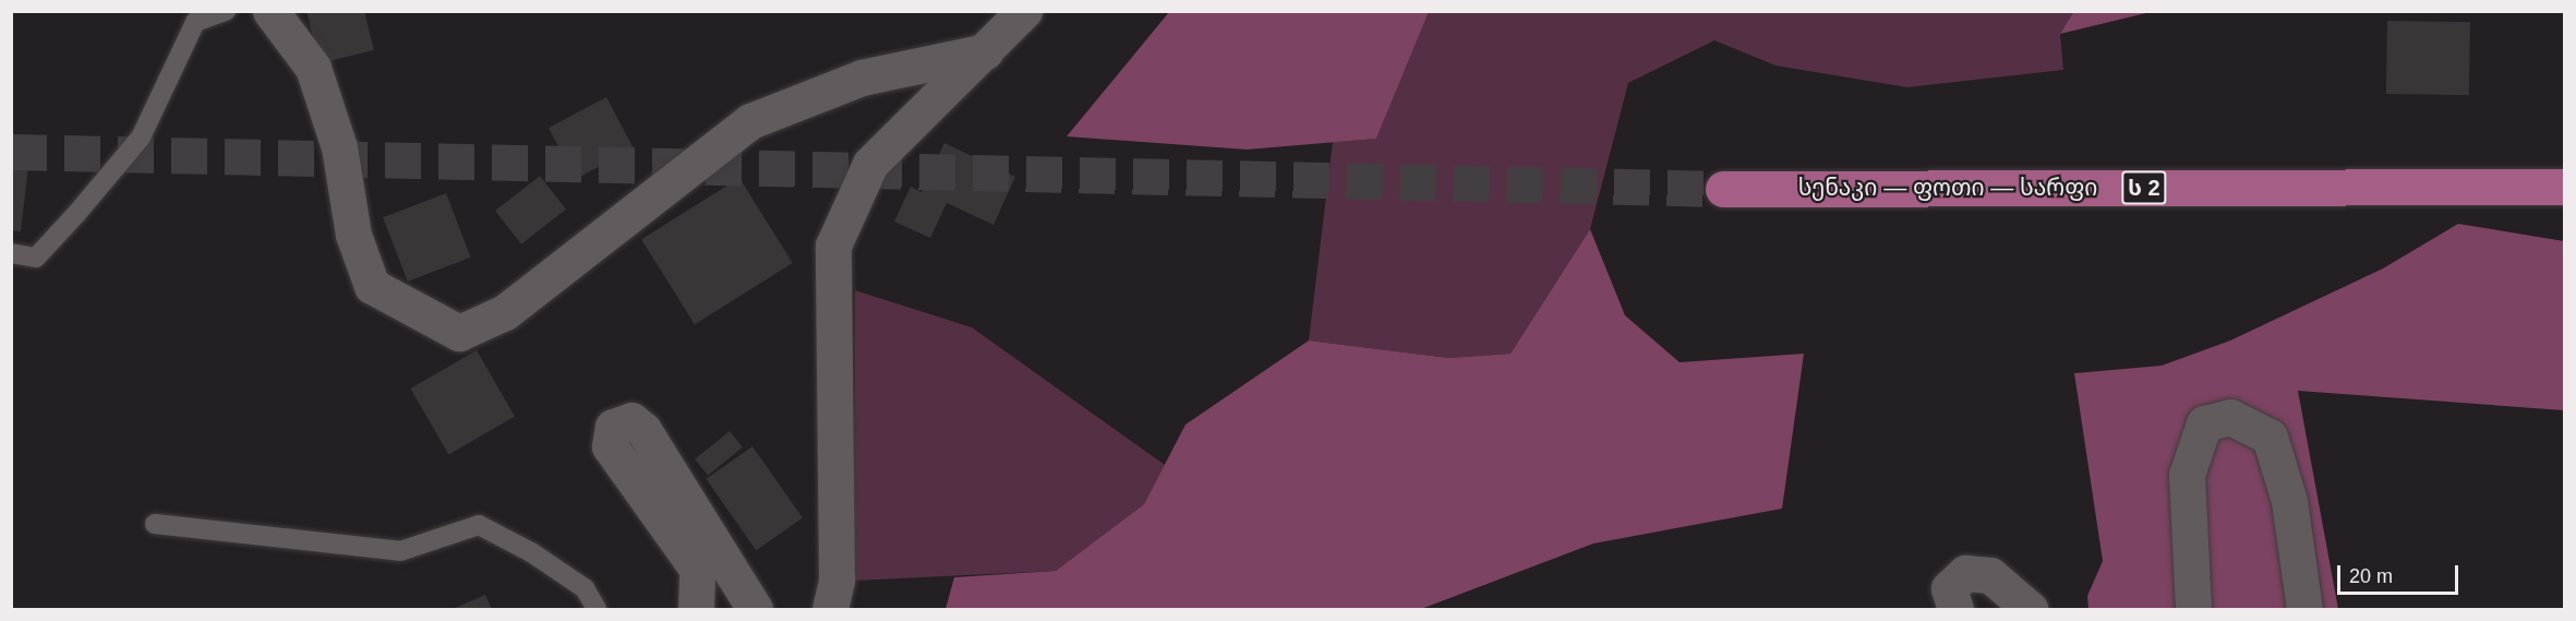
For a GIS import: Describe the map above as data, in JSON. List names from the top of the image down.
{
  "streets": {
    "highway": ["სენაკი — ფოთი — სარფი", "ს 2"]
  },
  "scale_bar": "20 m"
}
